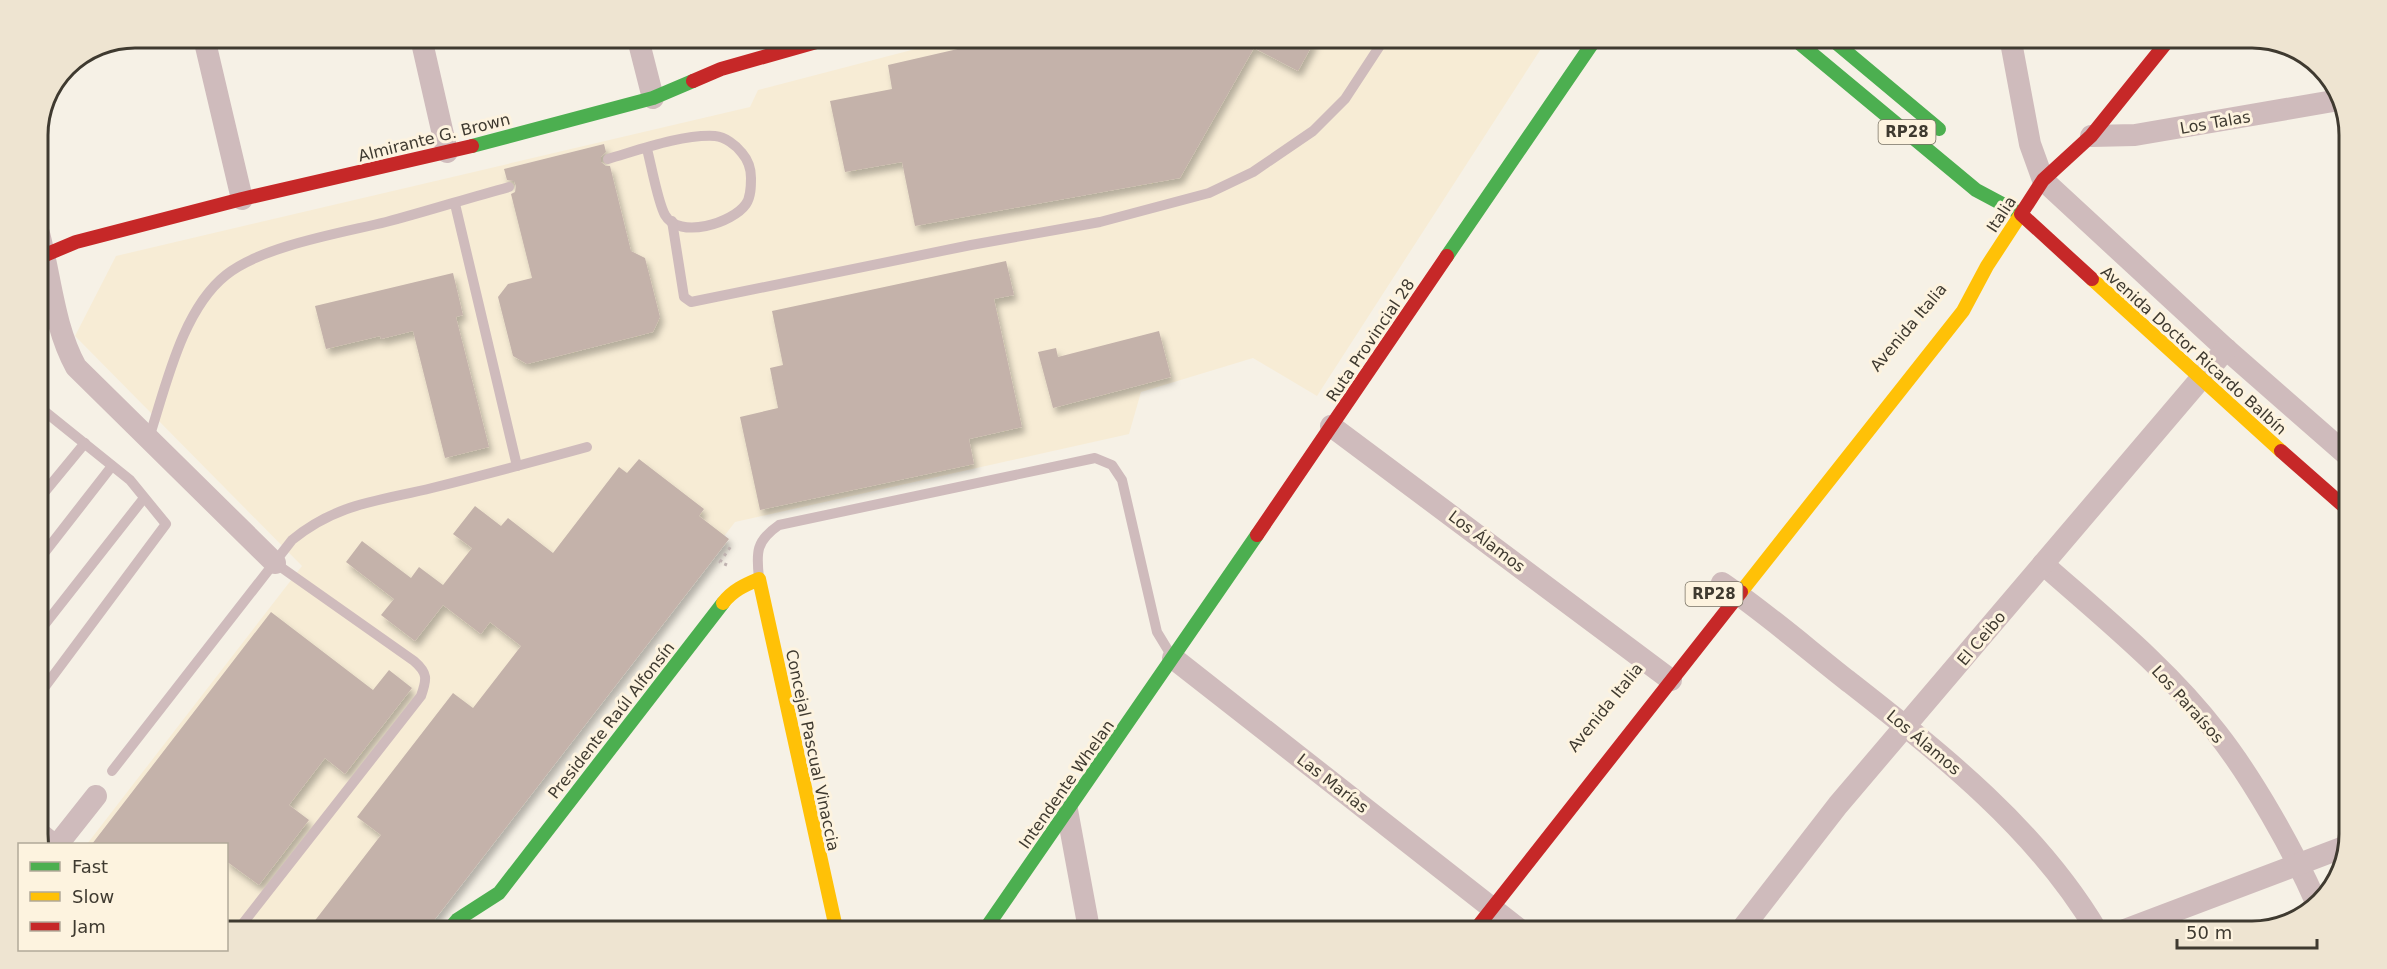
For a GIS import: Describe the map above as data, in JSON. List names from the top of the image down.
{
  "streets": {
    "main road": [
      "RP28",
      "Almirante G. Brown",
      "Italia",
      "Avenida Italia",
      "Ruta Provincial 28",
      "Avenida Doctor Ricardo Balbín",
      "Presidente Raúl Alfonsín",
      "Concejal Pascual Vinaccia",
      "Intendente Whelan"
    ],
    "street": [
      "Los Talas",
      "Los Álamos",
      "El Ceibo",
      "Los Paraísos",
      "Las Marías"
    ]
  },
  "crossings": [
    ["RP28", "Italia"],
    ["RP28", "Avenida Doctor Ricardo Balbín"],
    ["Italia", "Avenida Italia"],
    ["Italia", "Avenida Doctor Ricardo Balbín"],
    ["Avenida Italia", "Los Álamos"],
    ["Avenida Italia", "Las Marías"],
    ["Ruta Provincial 28", "Los Álamos"],
    ["Ruta Provincial 28", "Las Marías"],
    ["Ruta Provincial 28", "Intendente Whelan"],
    ["Avenida Doctor Ricardo Balbín", "El Ceibo"],
    ["Los Álamos", "El Ceibo"],
    ["El Ceibo", "Los Paraísos"],
    ["Presidente Raúl Alfonsín", "Concejal Pascual Vinaccia"],
    ["Las Marías", "Intendente Whelan"]
  ],
  "legend": ["Fast", "Slow", "Jam"],
  "scale_bar": "50 m"
}
